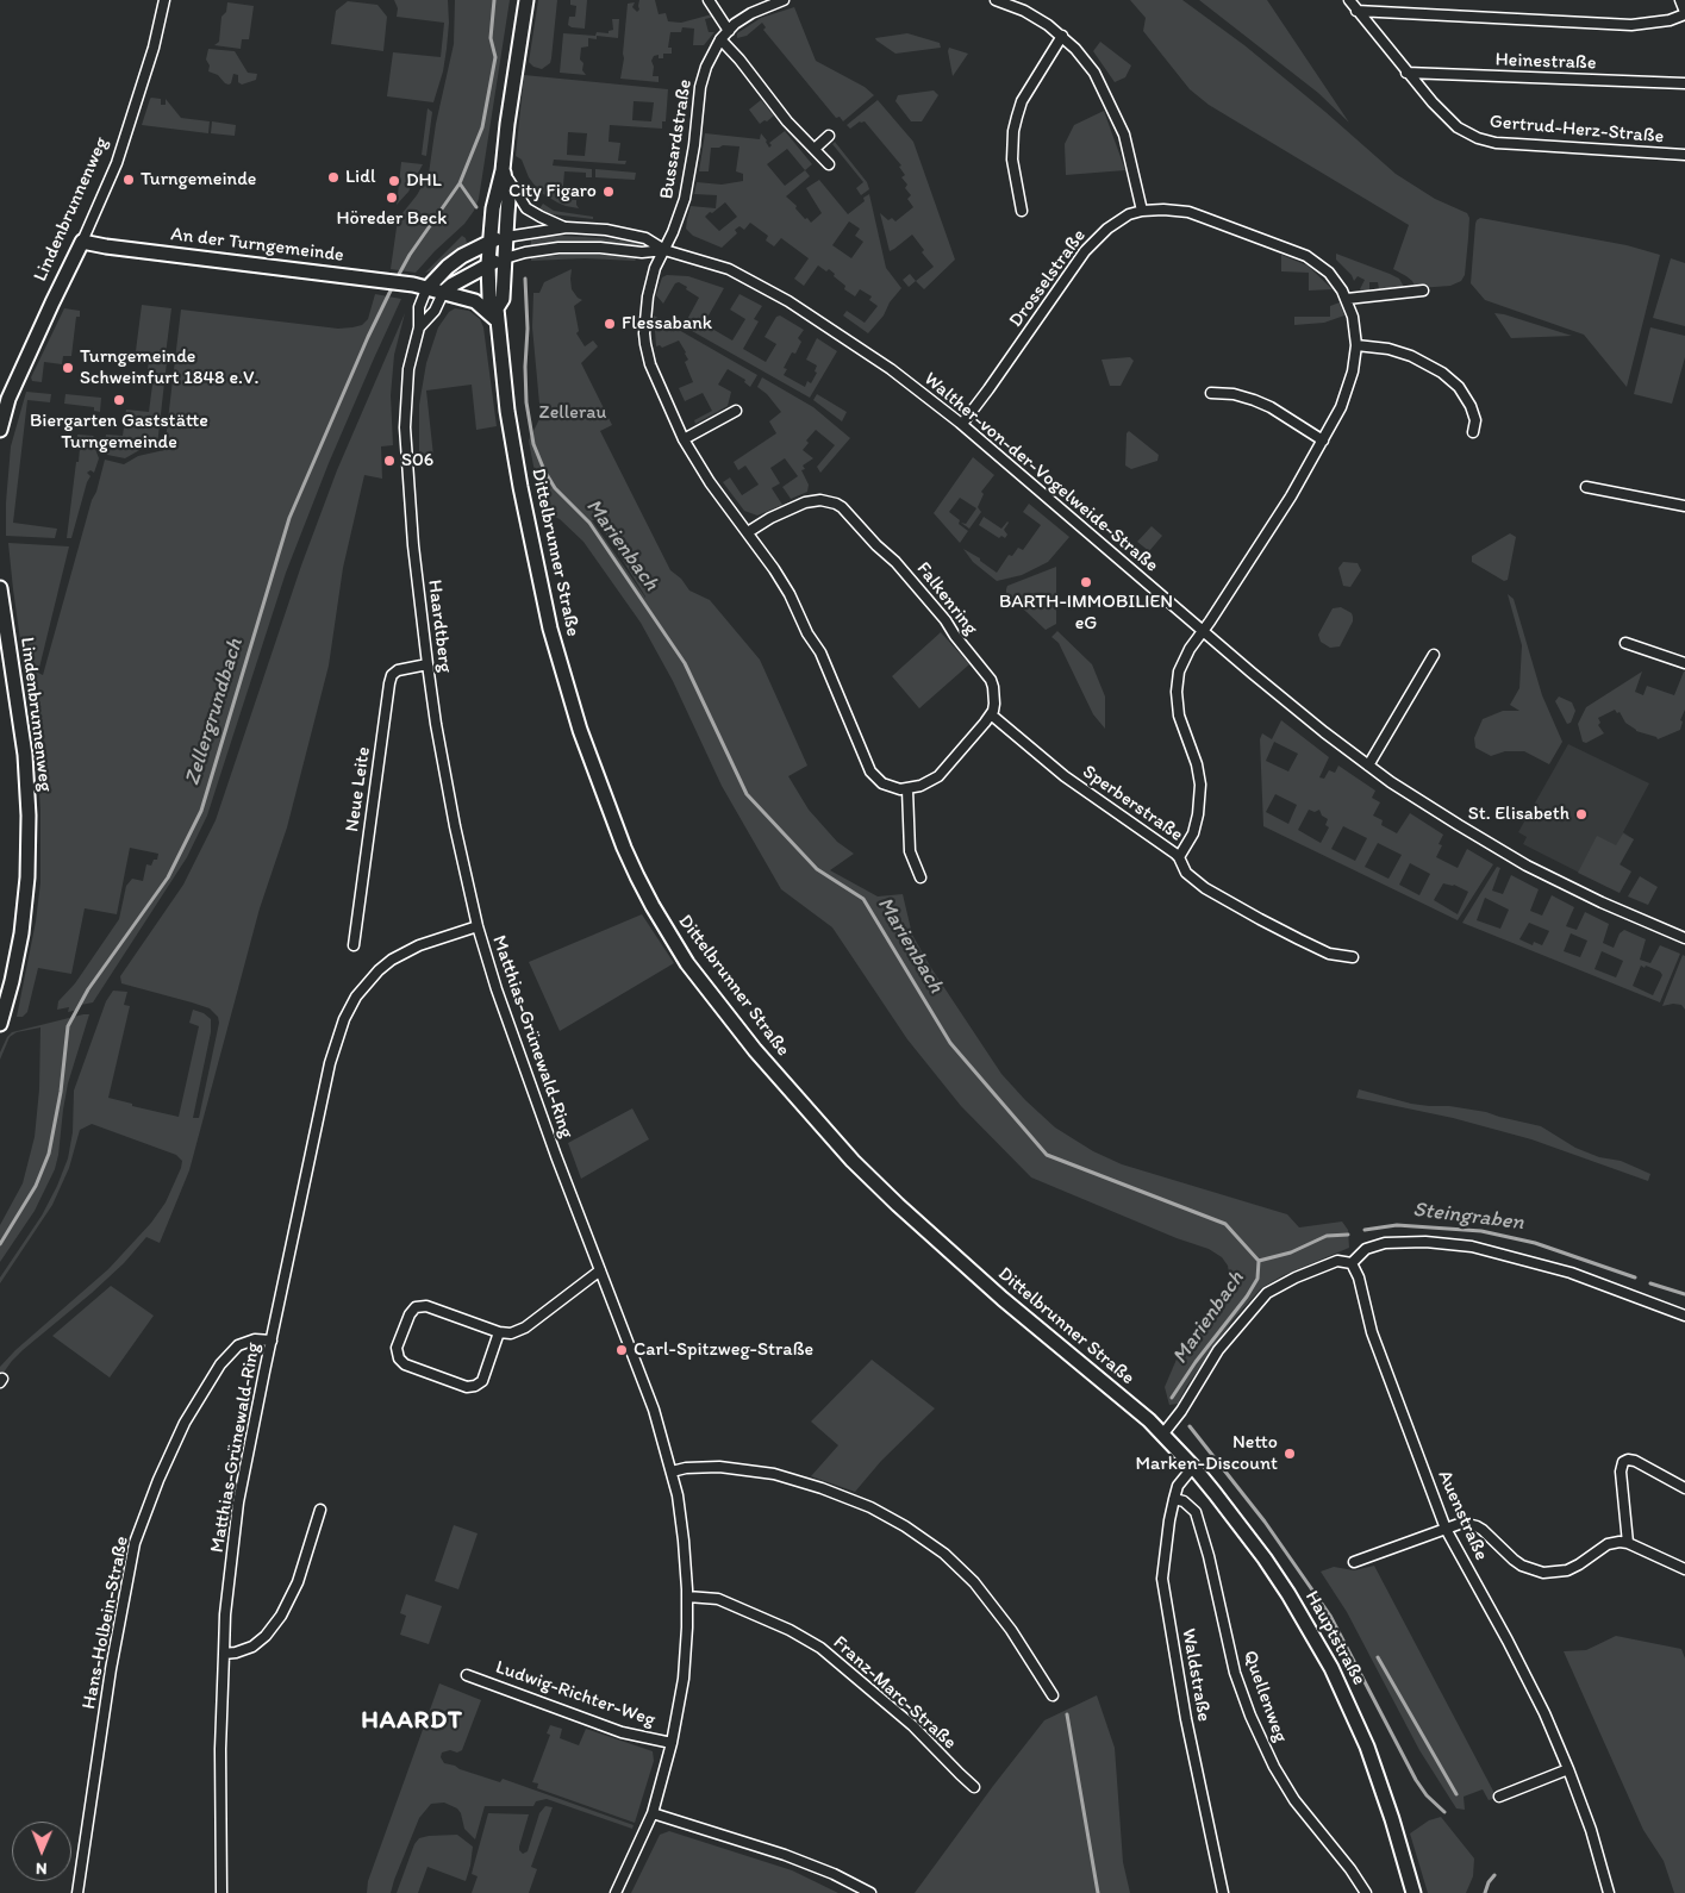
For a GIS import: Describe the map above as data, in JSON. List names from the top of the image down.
{
  "streets": {
    "street": [
      "Heinestraße",
      "Gertrud-Herz-Straße",
      "Bussardstraße",
      "Lindenbrunnenweg",
      "An der Turngemeinde",
      "Drosselstraße",
      "Walther-von-der-Vogelweide-Straße",
      "Dittelbrunner Straße",
      "Falkenring",
      "Haardtberg",
      "Neue Leite",
      "Sperberstraße",
      "Matthias-Grünewald-Ring",
      "Auenstraße",
      "Hans-Holbein-Straße",
      "Hauptstraße",
      "Waldstraße",
      "Franz-Marc-Straße",
      "Ludwig-Richter-Weg",
      "Quellenweg"
    ]
  },
  "crossings": [
    ["Heinestraße", "Gertrud-Herz-Straße"],
    ["Bussardstraße", "Walther-von-der-Vogelweide-Straße"],
    ["Lindenbrunnenweg", "An der Turngemeinde"],
    ["An der Turngemeinde", "Dittelbrunner Straße"],
    ["An der Turngemeinde", "Haardtberg"],
    ["Drosselstraße", "Walther-von-der-Vogelweide-Straße"],
    ["Drosselstraße", "Sperberstraße"],
    ["Walther-von-der-Vogelweide-Straße", "Dittelbrunner Straße"],
    ["Dittelbrunner Straße", "Hauptstraße"],
    ["Falkenring", "Sperberstraße"],
    ["Haardtberg", "Neue Leite"],
    ["Haardtberg", "Matthias-Grünewald-Ring"],
    ["Matthias-Grünewald-Ring", "Hans-Holbein-Straße"],
    ["Matthias-Grünewald-Ring", "Franz-Marc-Straße"],
    ["Matthias-Grünewald-Ring", "Ludwig-Richter-Weg"],
    ["Hauptstraße", "Waldstraße"],
    ["Waldstraße", "Quellenweg"]
  ],
  "districts": ["HAARDT"],
  "water": ["Marienbach", "Zellergrundbach", "Steingraben"],
  "parks": ["Zellerau"],
  "places": [
    "Lidl",
    "Turngemeinde",
    "DHL",
    "City Figaro",
    "Höreder Beck",
    "Flessabank",
    "Turngemeinde Schweinfurt 1848 e.V.",
    "Biergarten Gaststätte Turngemeinde",
    "S06",
    "BARTH-IMMOBILIEN eG",
    "St. Elisabeth",
    "Carl-Spitzweg-Straße",
    "Netto Marken-Discount"
  ],
  "north": "bottom"
}
